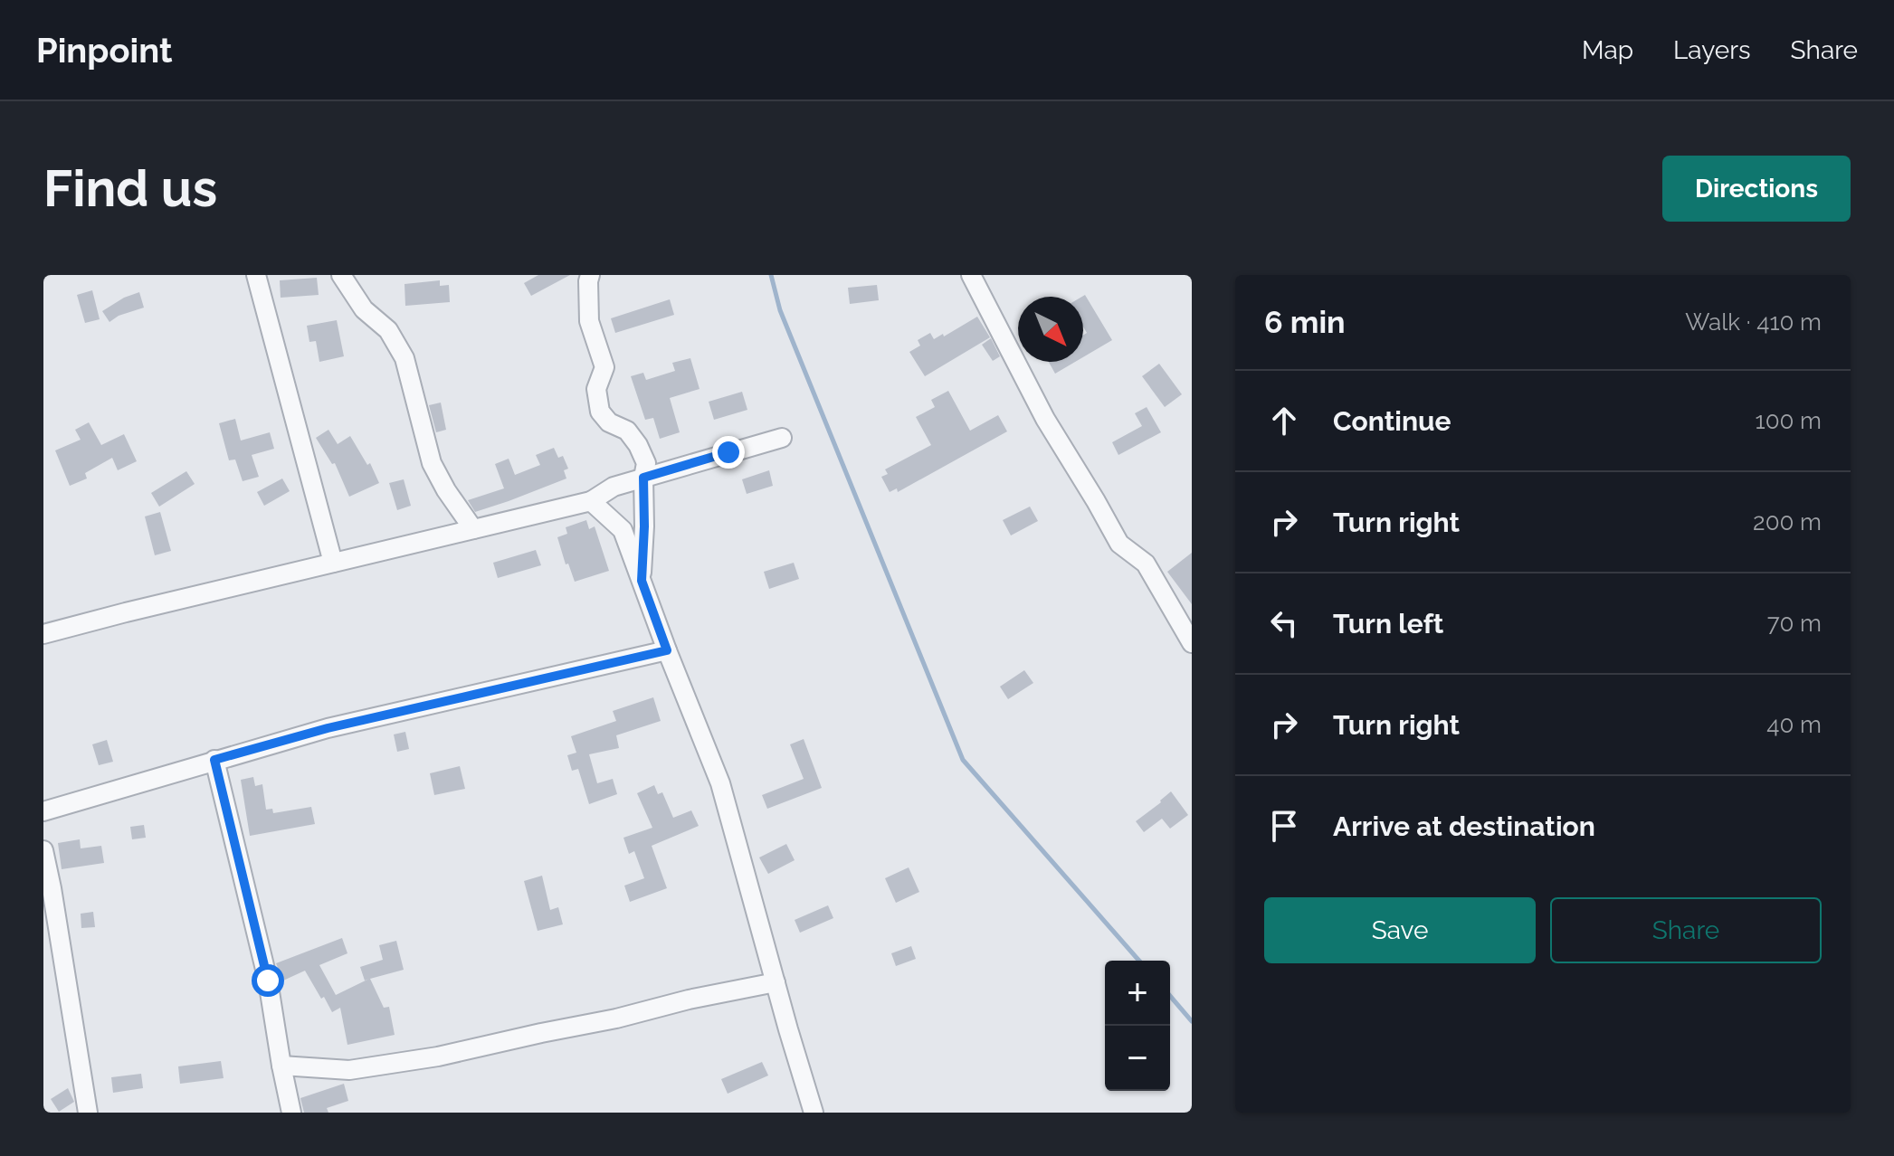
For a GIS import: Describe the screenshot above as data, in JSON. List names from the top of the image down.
{
  "north": "bottom right",
  "page": {
    "header": "Pinpoint",
    "nav": ["Map", "Layers", "Share"],
    "buttons": [
      "Directions",
      ["Save", "Share"]
    ],
    "title": "Find us",
    "heading": ["6 min", "Walk · 410 m"],
    "list": [
      ["Continue", "100 m"],
      ["Turn right", "200 m"],
      ["Turn left", "70 m"],
      ["Turn right", "40 m"],
      "Arrive at destination"
    ],
    "map_buttons": ["+", "−"]
  }
}
